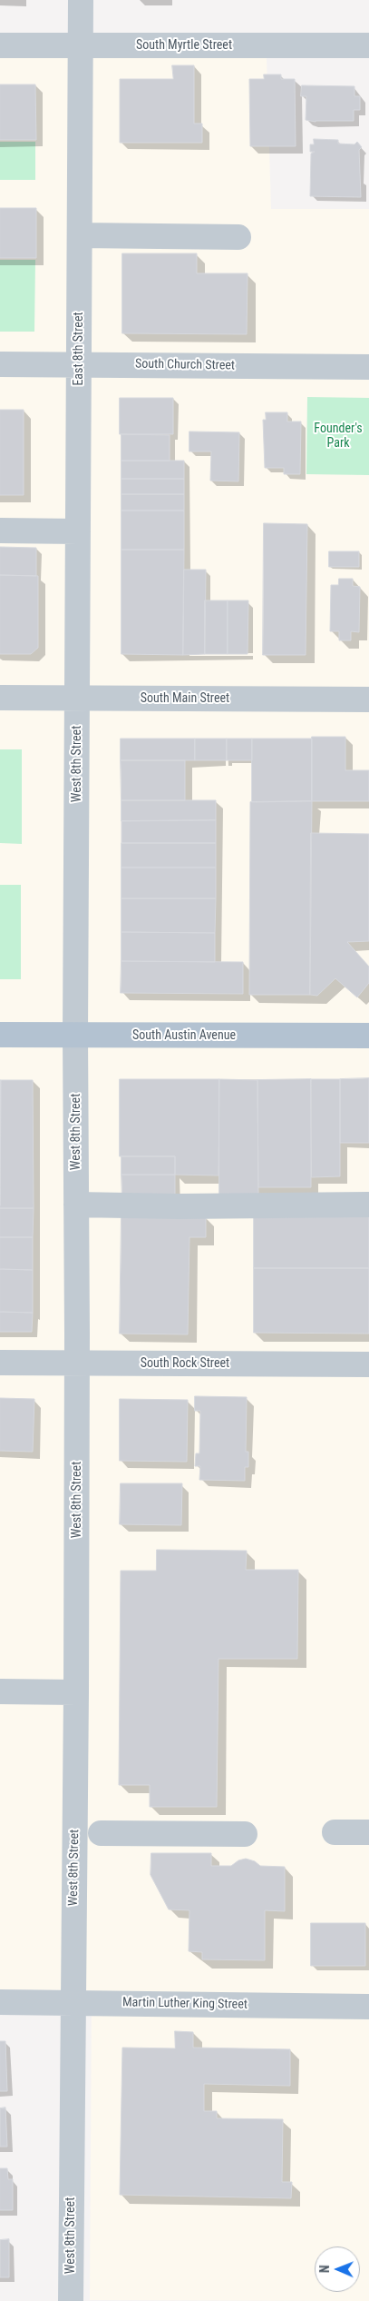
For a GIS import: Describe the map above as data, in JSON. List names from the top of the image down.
{
  "streets": {
    "main road": ["South Austin Avenue"],
    "street": [
      "South Myrtle Street",
      "East 8th Street",
      "South Church Street",
      "South Main Street",
      "West 8th Street",
      "South Rock Street",
      "Martin Luther King Street"
    ]
  },
  "crossings": [
    ["South Myrtle Street", "East 8th Street"],
    ["East 8th Street", "South Church Street"],
    ["East 8th Street", "South Main Street"],
    ["East 8th Street", "West 8th Street"],
    ["South Main Street", "West 8th Street"],
    ["West 8th Street", "South Austin Avenue"],
    ["West 8th Street", "South Rock Street"],
    ["West 8th Street", "Martin Luther King Street"]
  ],
  "parks": ["Founder's Park"],
  "north": "left"
}
